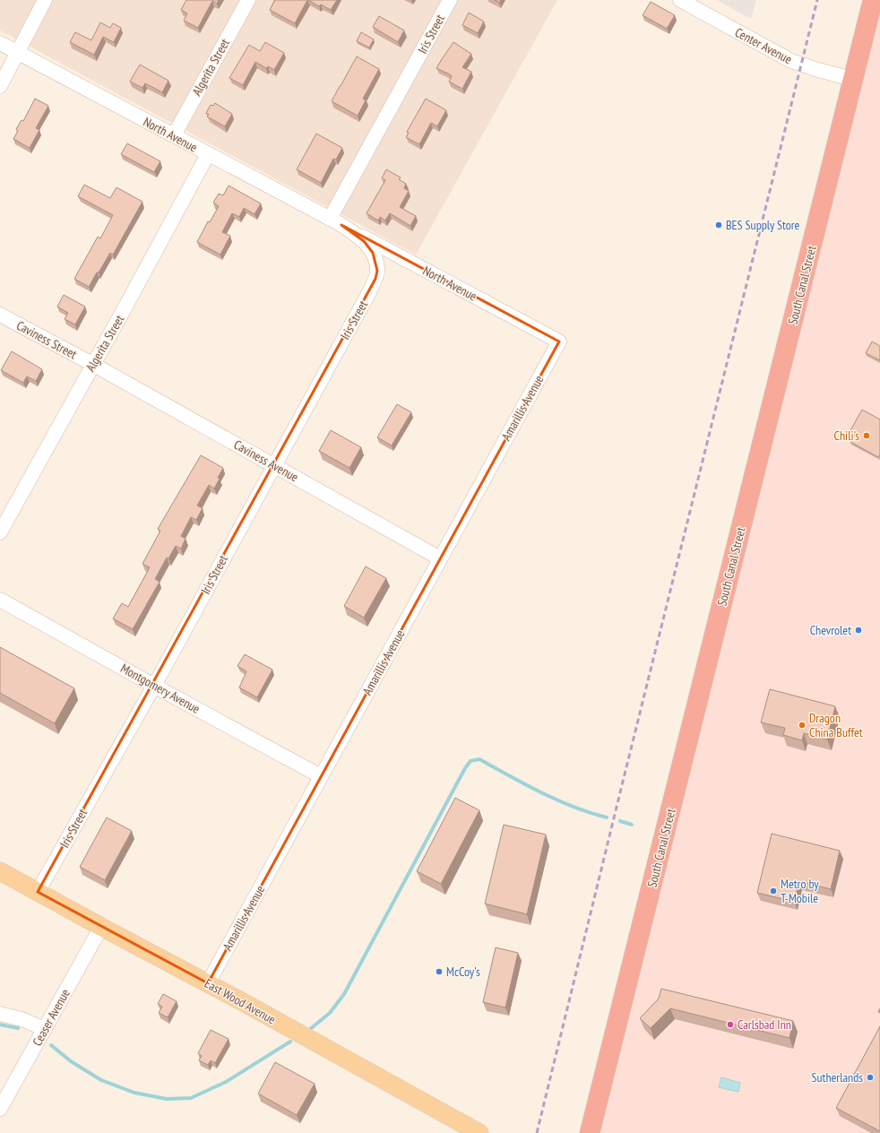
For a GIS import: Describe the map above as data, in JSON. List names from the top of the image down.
{
  "streets": {
    "highway": ["South Canal Street"],
    "main road": ["East Wood Avenue"],
    "street": [
      "Iris Street",
      "Center Avenue",
      "Algerita Street",
      "North Avenue",
      "Caviness Street",
      "Amarillis Avenue",
      "Caviness Avenue",
      "Montgomery Avenue",
      "Ceaser Avenue"
    ]
  },
  "crossings": [
    ["Iris Street", "North Avenue"],
    ["Iris Street", "Caviness Avenue"],
    ["Iris Street", "Montgomery Avenue"],
    ["Iris Street", "East Wood Avenue"],
    ["Center Avenue", "South Canal Street"],
    ["Algerita Street", "North Avenue"],
    ["Algerita Street", "Caviness Street"],
    ["Algerita Street", "Caviness Avenue"],
    ["North Avenue", "Amarillis Avenue"],
    ["Caviness Street", "Caviness Avenue"],
    ["Amarillis Avenue", "Caviness Avenue"],
    ["Amarillis Avenue", "Montgomery Avenue"],
    ["Amarillis Avenue", "East Wood Avenue"],
    ["East Wood Avenue", "Ceaser Avenue"]
  ],
  "places": [
    "BES Supply Store",
    "Chili's",
    "Chevrolet",
    "Dragon China Buffet",
    "Metro by T-Mobile",
    "McCoy's",
    "Carlsbad Inn",
    "Sutherlands"
  ]
}
